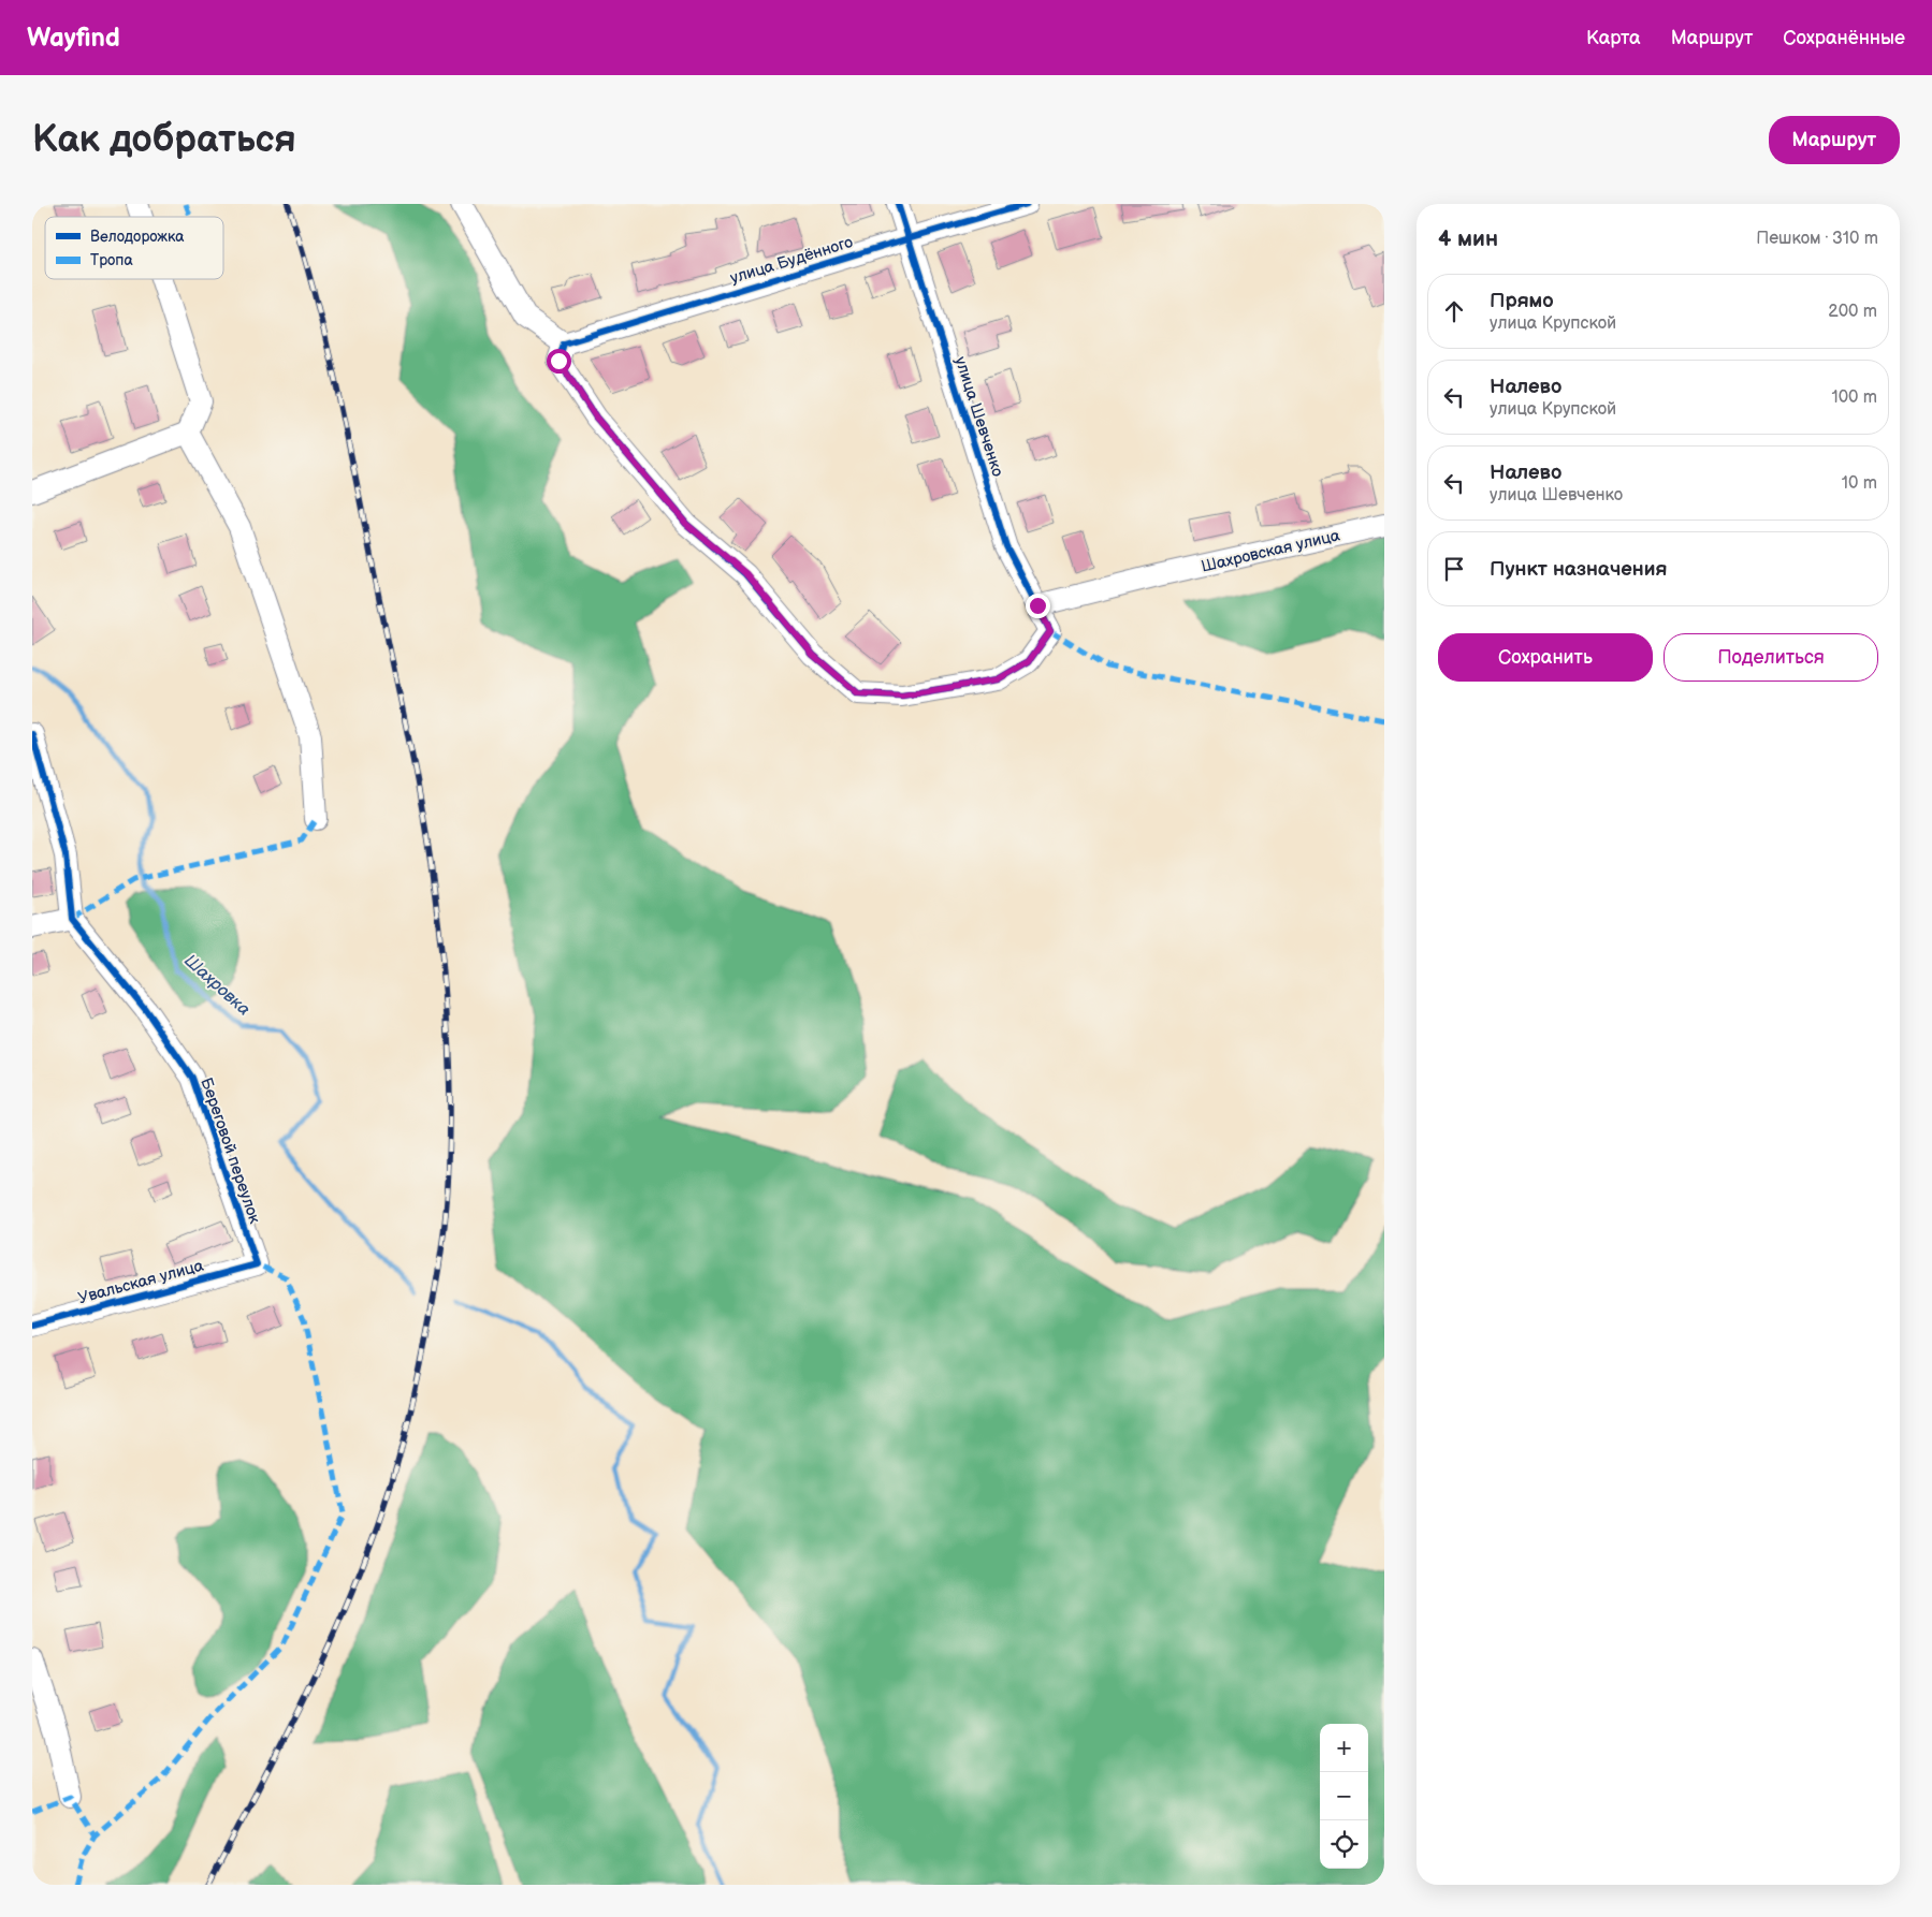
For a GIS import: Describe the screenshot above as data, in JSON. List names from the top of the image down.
{
  "streets": {
    "street": [
      "улица Будённого",
      "улица Шевченко",
      "Шахровская улица",
      "Береговой переулок",
      "Увальская улица"
    ]
  },
  "crossings": [
    ["улица Будённого", "улица Шевченко"],
    ["улица Шевченко", "Шахровская улица"],
    ["Береговой переулок", "Увальская улица"]
  ],
  "water": ["Шахровка"],
  "legend": ["Велодорожка", "Тропа"],
  "page": {
    "header": "Wayfind",
    "nav": ["Карта", "Маршрут", "Сохранённые"],
    "buttons": [
      "Маршрут",
      ["Сохранить", "Поделиться"]
    ],
    "title": "Как добраться",
    "heading": ["4 мин", "Пешком · 310 m"],
    "list": [
      ["Прямо", "улица Крупской", "200 m"],
      ["Налево", "улица Крупской", "100 m"],
      ["Налево", "улица Шевченко", "10 m"],
      "Пункт назначения"
    ],
    "map_buttons": ["+", "−"]
  }
}
